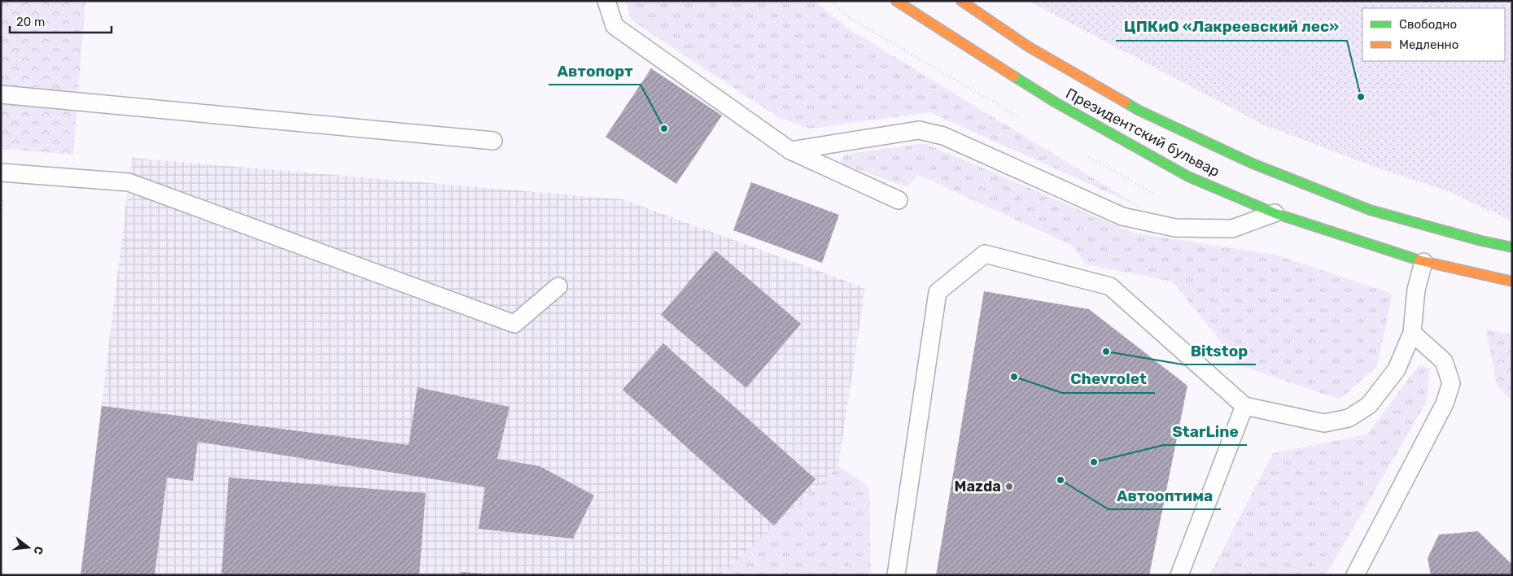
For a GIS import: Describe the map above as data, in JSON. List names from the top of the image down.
{
  "streets": {
    "main road": ["Президентский бульвар"]
  },
  "places": [
    "ЦПКиО «Лакреевский лес»",
    "Автопорт",
    "Bitstop",
    "Chevrolet",
    "StarLine",
    "Автооптима",
    "Mazda"
  ],
  "legend": ["Свободно", "Медленно"],
  "scale_bar": "20 m",
  "north": "right"
}
